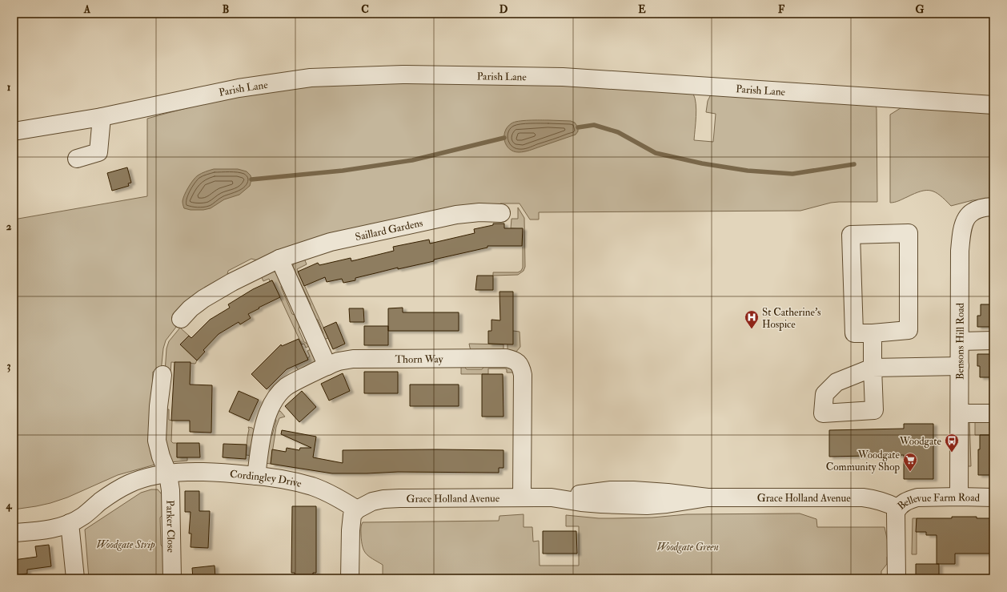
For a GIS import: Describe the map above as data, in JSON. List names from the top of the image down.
{
  "streets": {
    "street": [
      "Parish Lane",
      "Saillard Gardens",
      "Bensons Hill Road",
      "Thorn Way",
      "Cordingley Drive",
      "Grace Holland Avenue",
      "Bellevue Farm Road",
      "Parker Close"
    ]
  },
  "crossings": [
    ["Bensons Hill Road", "Bellevue Farm Road"],
    ["Thorn Way", "Cordingley Drive"],
    ["Thorn Way", "Grace Holland Avenue"],
    ["Cordingley Drive", "Grace Holland Avenue"],
    ["Cordingley Drive", "Parker Close"],
    ["Grace Holland Avenue", "Bellevue Farm Road"]
  ],
  "parks": ["Woodgate Strip", "Woodgate Green"],
  "places": {
    "hospital": ["St Catherine's Hospice"],
    "bus stop": ["Woodgate"],
    "supermarket": ["Woodgate Community Shop"]
  },
  "grid": {
    "columns": [
      "A",
      "B",
      "C",
      "D",
      "E",
      "F",
      "G"
    ],
    "rows": [
      "1",
      "2",
      "3",
      "4"
    ]
  }
}
